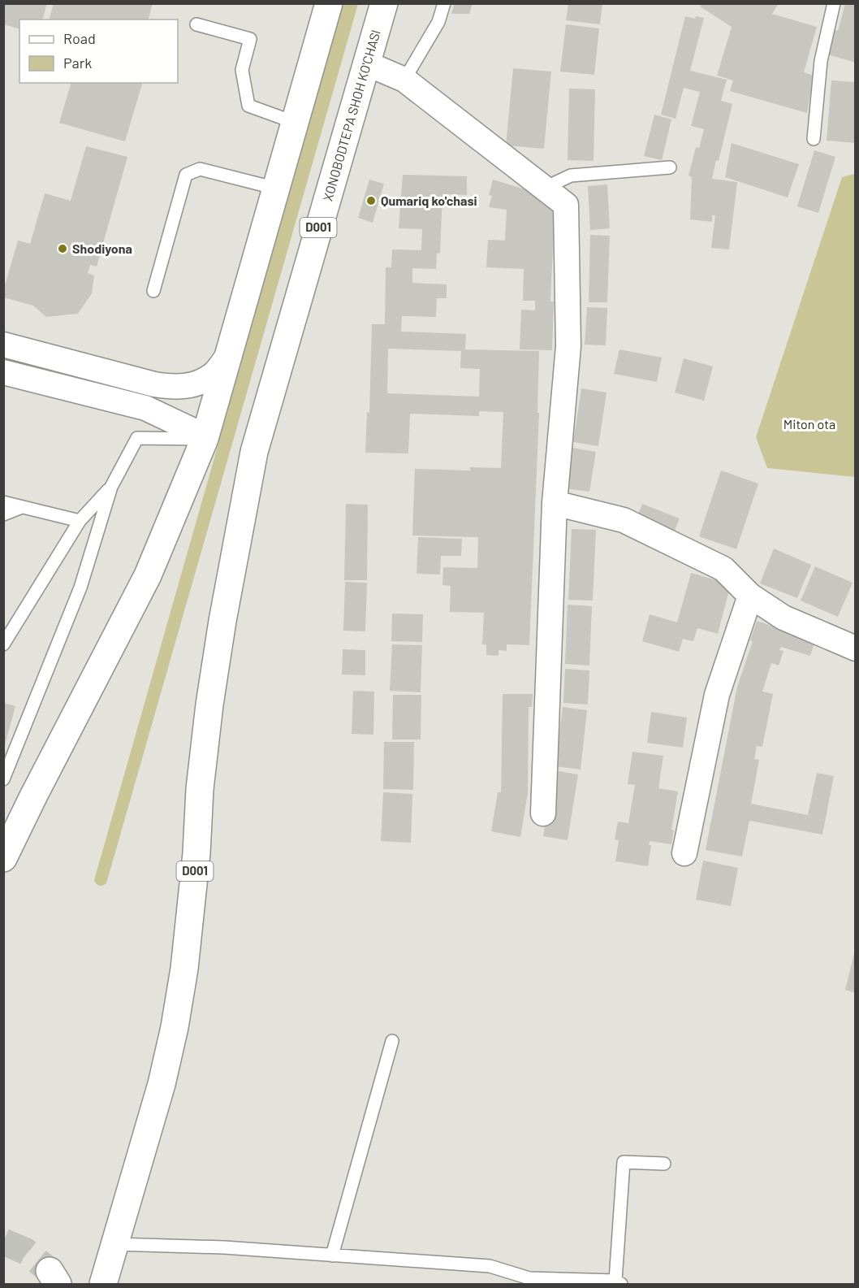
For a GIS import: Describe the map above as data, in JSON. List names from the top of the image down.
{
  "streets": {
    "highway": ["XONOBODTEPA SHOH KO'CHASI", "D001"]
  },
  "crossings": [
    ["XONOBODTEPA SHOH KO'CHASI", "D001"]
  ],
  "parks": ["Miton ota"],
  "places": ["Qumariq ko'chasi", "Shodiyona"],
  "legend": ["Road", "Park"]
}
